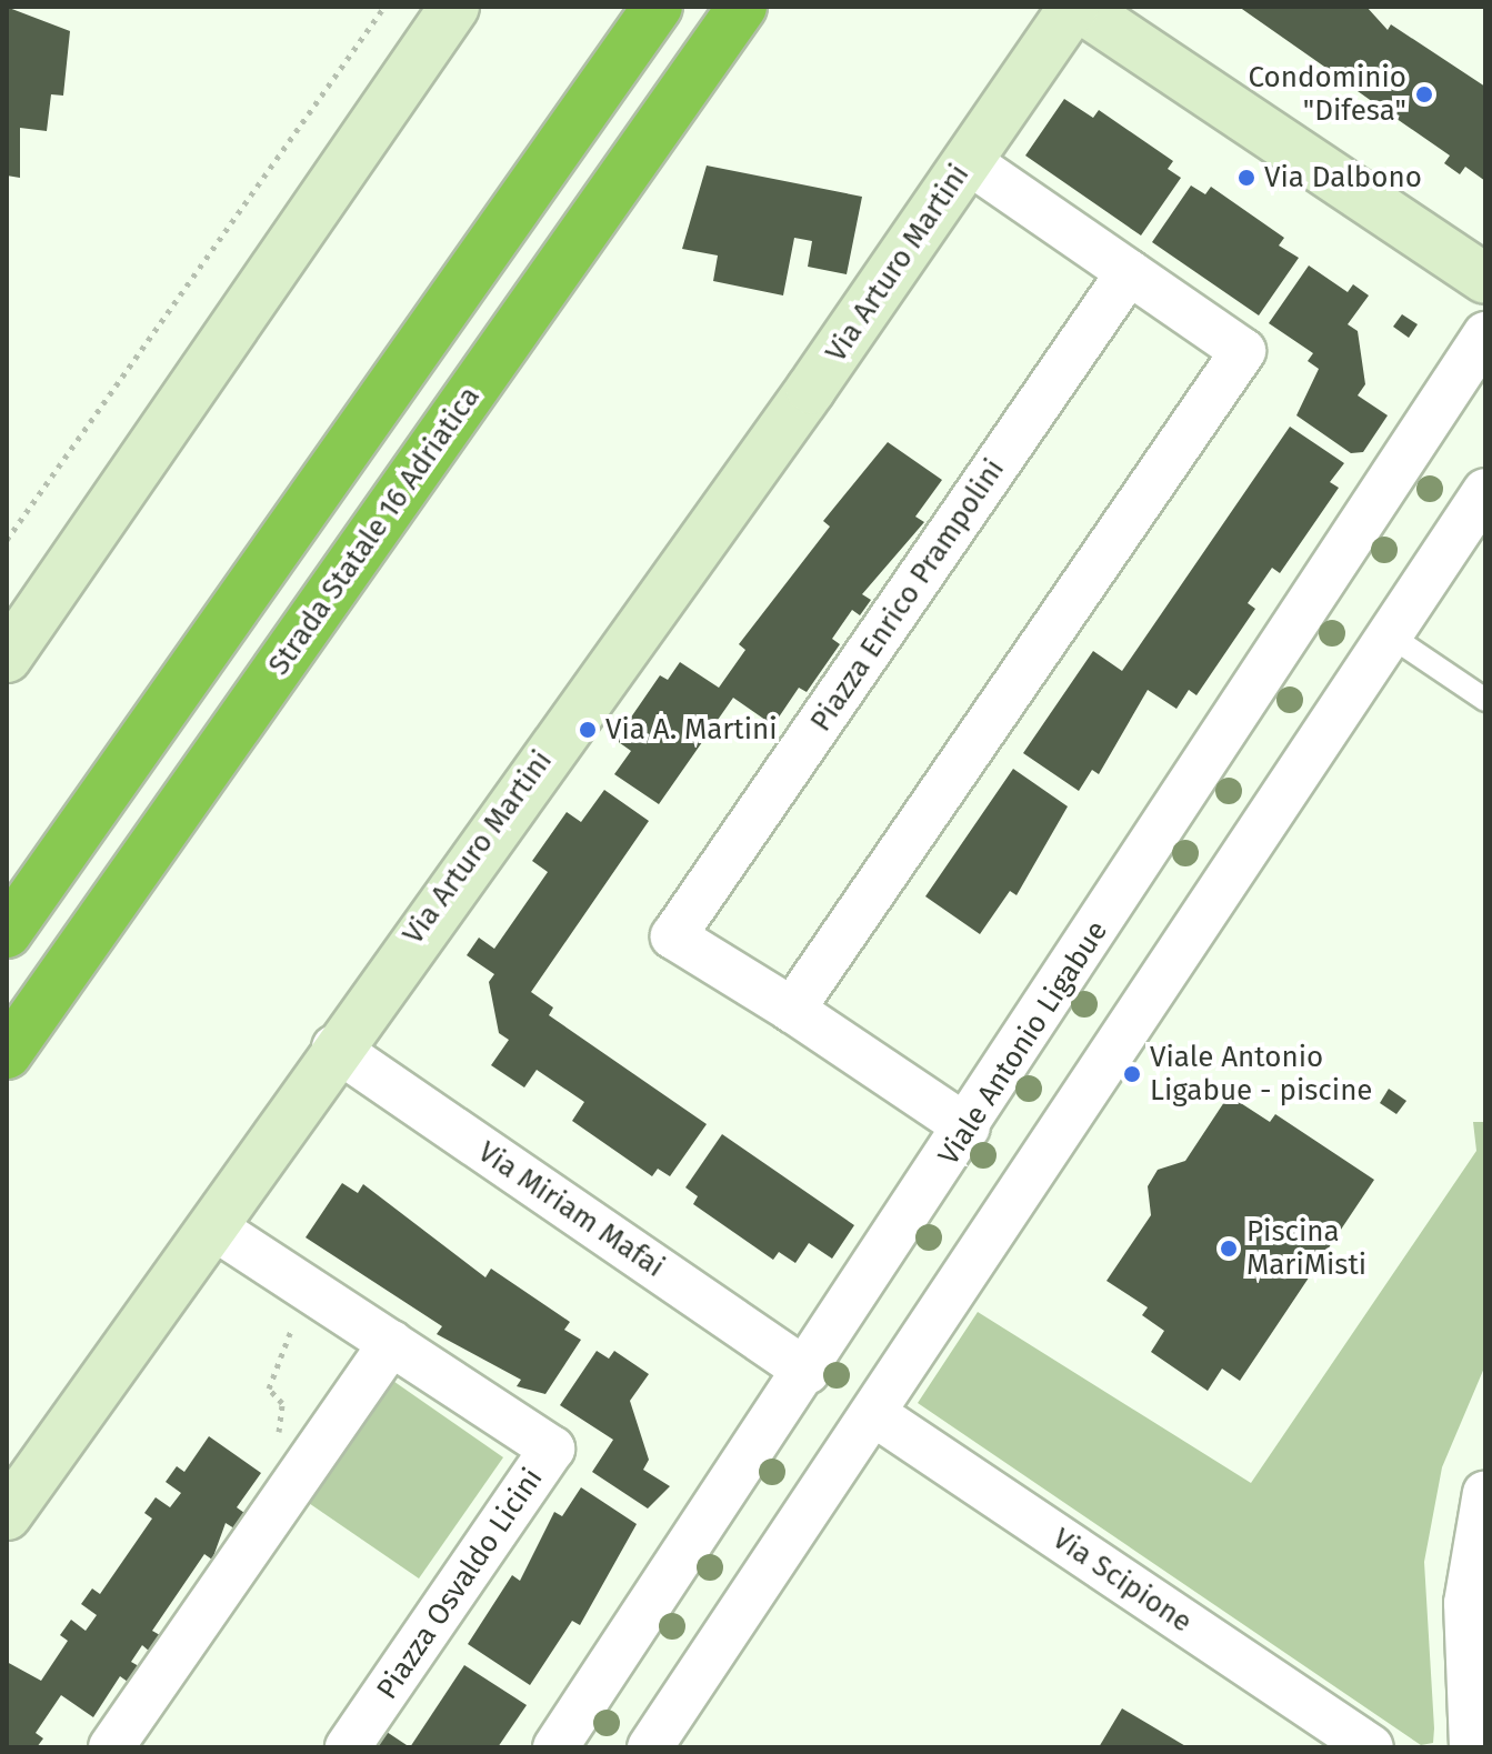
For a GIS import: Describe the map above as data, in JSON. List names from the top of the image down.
{
  "streets": {
    "highway": ["Strada Statale 16 Adriatica"],
    "street": [
      "Via Arturo Martini",
      "Piazza Enrico Prampolini",
      "Viale Antonio Ligabue",
      "Via Miriam Mafai",
      "Via Scipione",
      "Piazza Osvaldo Licini"
    ]
  },
  "crossings": [
    ["Via Arturo Martini", "Via Miriam Mafai"],
    ["Via Arturo Martini", "Piazza Osvaldo Licini"],
    ["Piazza Enrico Prampolini", "Viale Antonio Ligabue"],
    ["Viale Antonio Ligabue", "Via Miriam Mafai"]
  ],
  "places": [
    "Condominio \"Difesa\"",
    "Via Dalbono",
    "Via A. Martini",
    "Viale Antonio Ligabue - piscine",
    "Piscina MariMisti"
  ]
}
